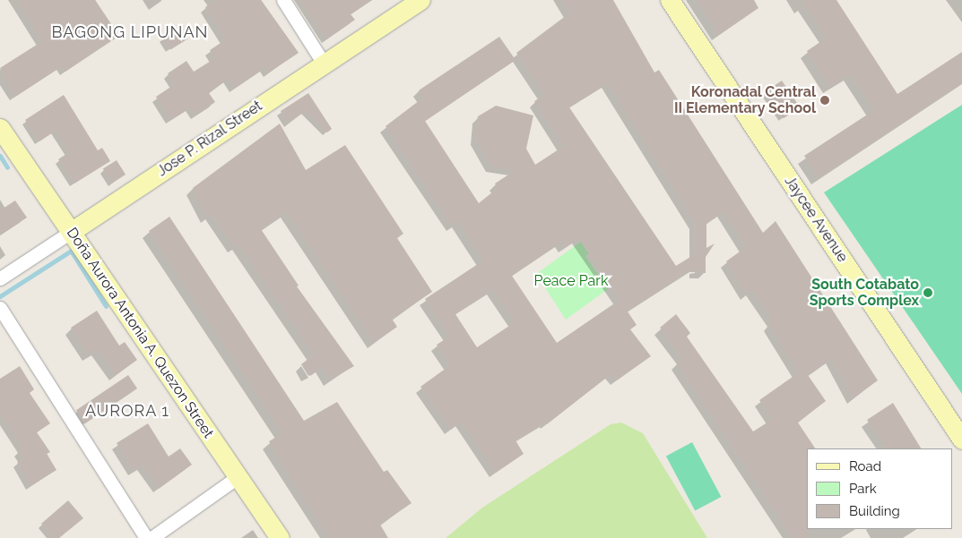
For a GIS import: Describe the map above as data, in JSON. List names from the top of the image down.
{
  "streets": {
    "street": ["Jose P. Rizal Street", "Jaycee Avenue", "Doña Aurora Antonia A. Quezon Street"]
  },
  "crossings": [
    ["Jose P. Rizal Street", "Doña Aurora Antonia A. Quezon Street"]
  ],
  "districts": ["BAGONG LIPUNAN", "AURORA 1"],
  "parks": ["Peace Park"],
  "places": ["Koronadal Central II Elementary School", "South Cotabato Sports Complex"],
  "legend": ["Road", "Park", "Building"]
}
